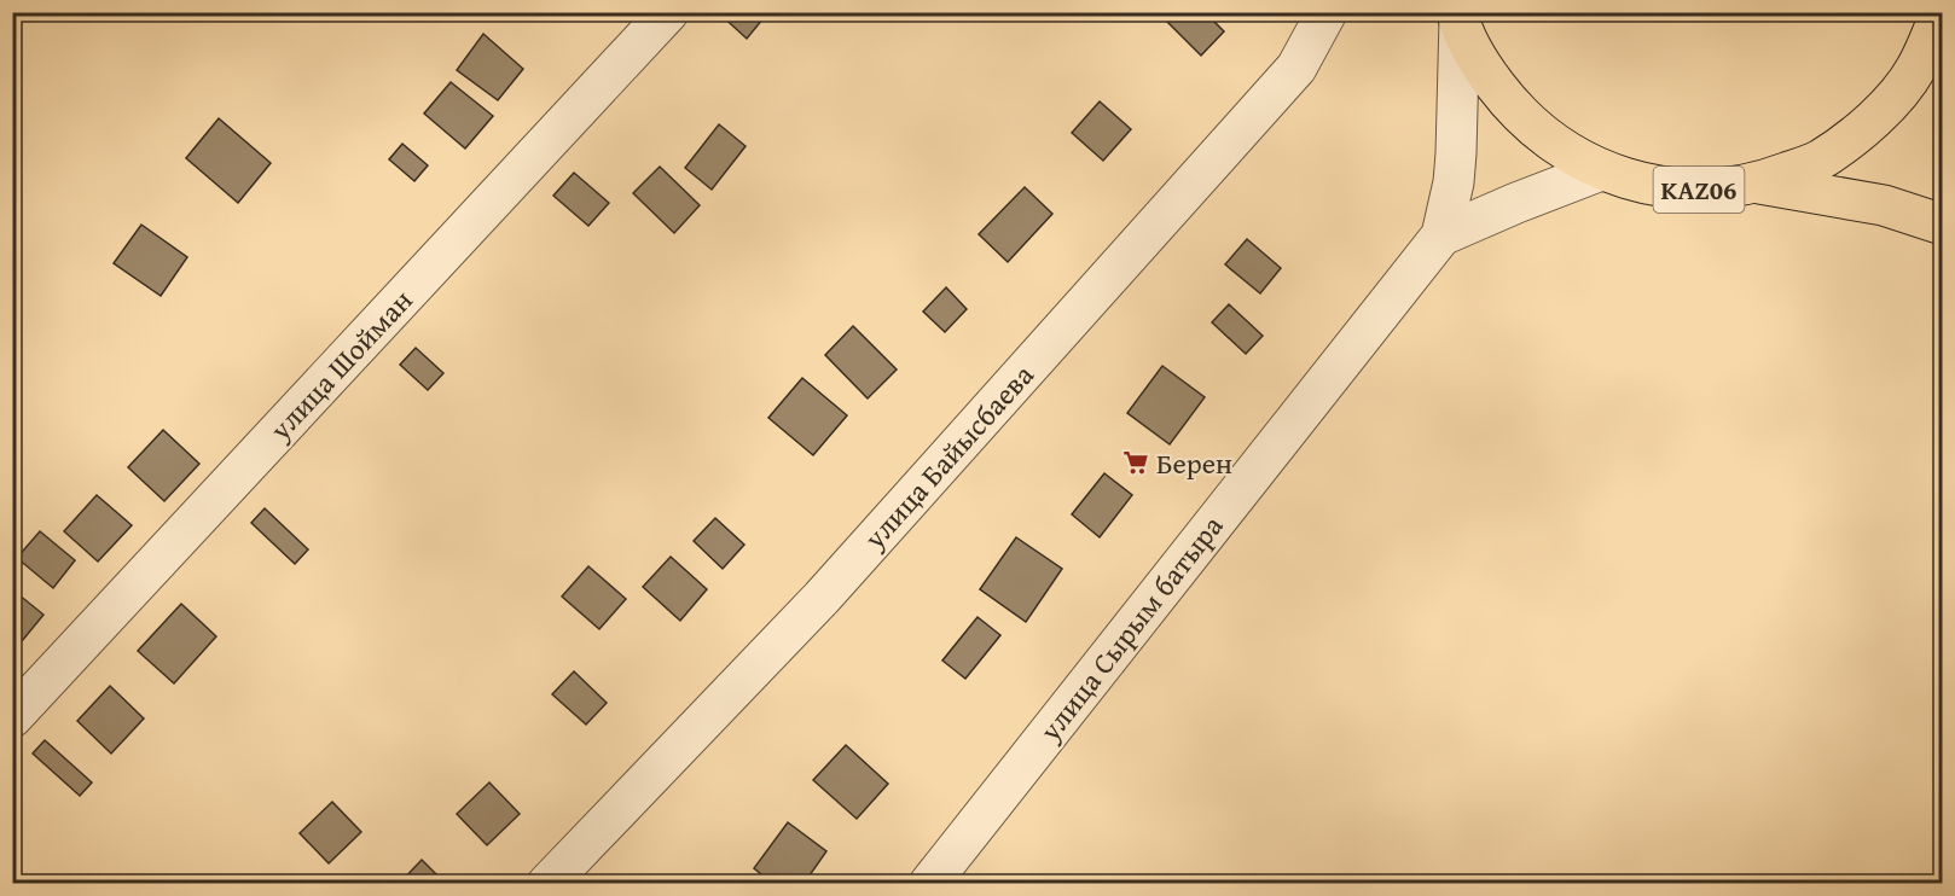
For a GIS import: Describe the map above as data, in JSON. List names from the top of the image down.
{
  "streets": {
    "highway": ["KАZ06"],
    "street": ["улица Шойман", "улица Байысбаева", "улица Сырым батыра"]
  },
  "crossings": [
    ["KАZ06", "улица Сырым батыра"]
  ],
  "places": {
    "supermarket": ["Берен"]
  }
}
